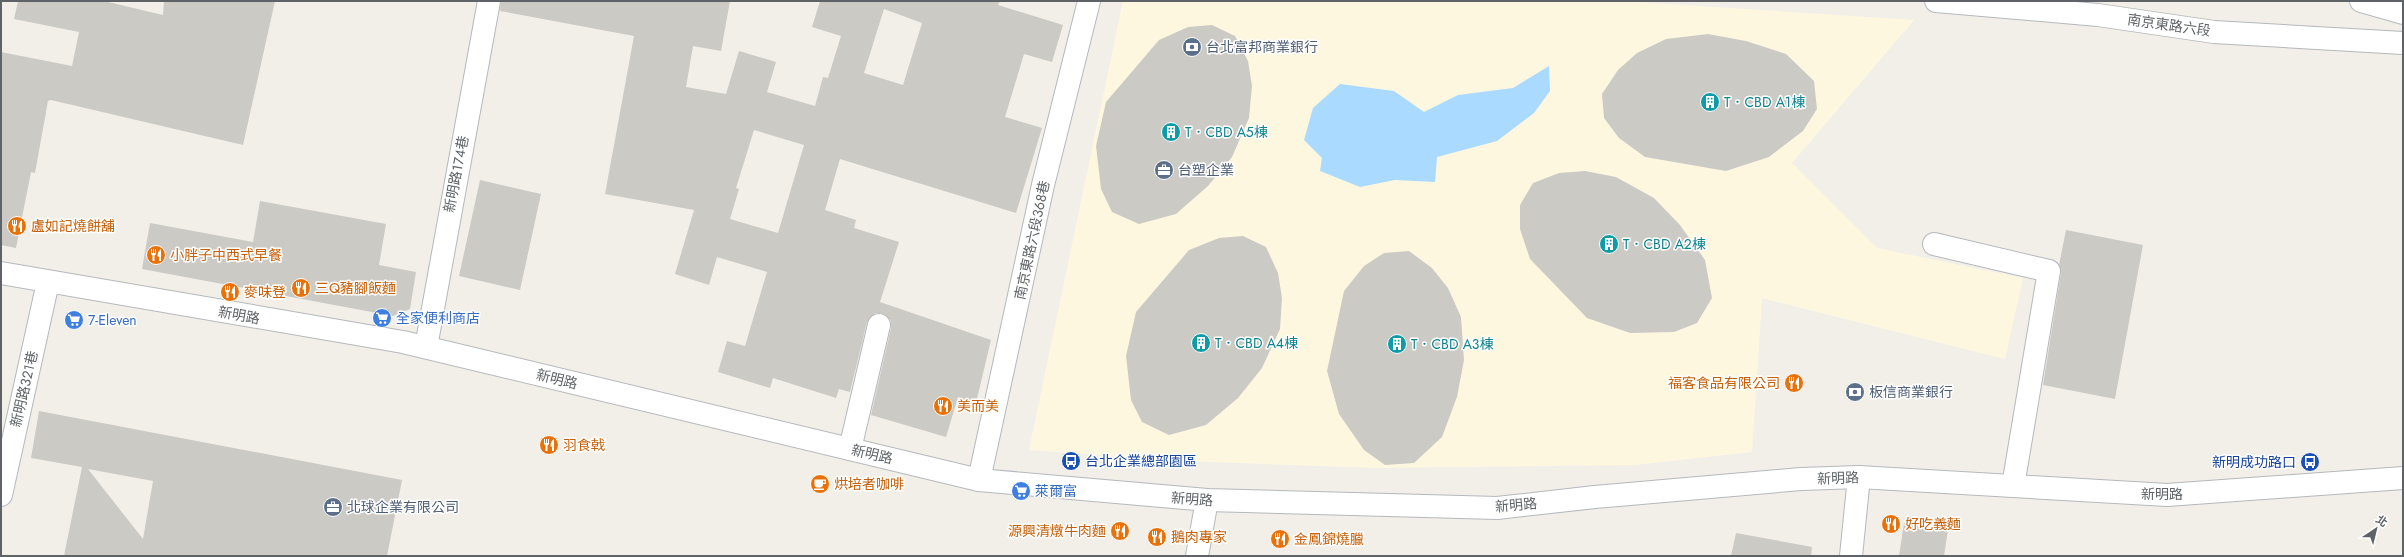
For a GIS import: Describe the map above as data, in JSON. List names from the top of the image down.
{
  "streets": {
    "street": [
      "南京東路六段",
      "新明路174巷",
      "南京東路六段368巷",
      "新明路",
      "新明路321巷"
    ]
  },
  "crossings": [
    ["新明路174巷", "新明路"],
    ["南京東路六段368巷", "新明路"],
    ["新明路", "新明路321巷"]
  ],
  "places": {
    "bank": ["台北富邦商業銀行", "板信商業銀行"],
    "building": [
      "T．CBD A1棟",
      "T．CBD A5棟",
      "T．CBD A2棟",
      "T．CBD A4棟",
      "T．CBD A3棟"
    ],
    "office": ["台塑企業", "北球企業有限公司"],
    "restaurant": [
      "盧如記燒餅舖",
      "小胖子中西式早餐",
      "三Q豬腳飯麵",
      "麥味登",
      "福客食品有限公司",
      "美而美",
      "羽食戟",
      "好吃義麵",
      "源興清燉牛肉麵",
      "鵝肉專家",
      "金鳳錦燒臘"
    ],
    "supermarket": ["全家便利商店", "7-Eleven", "萊爾富"],
    "bus stop": ["台北企業總部園區", "新明成功路口"],
    "cafe": ["烘培者咖啡"]
  },
  "north": "top right"
}
